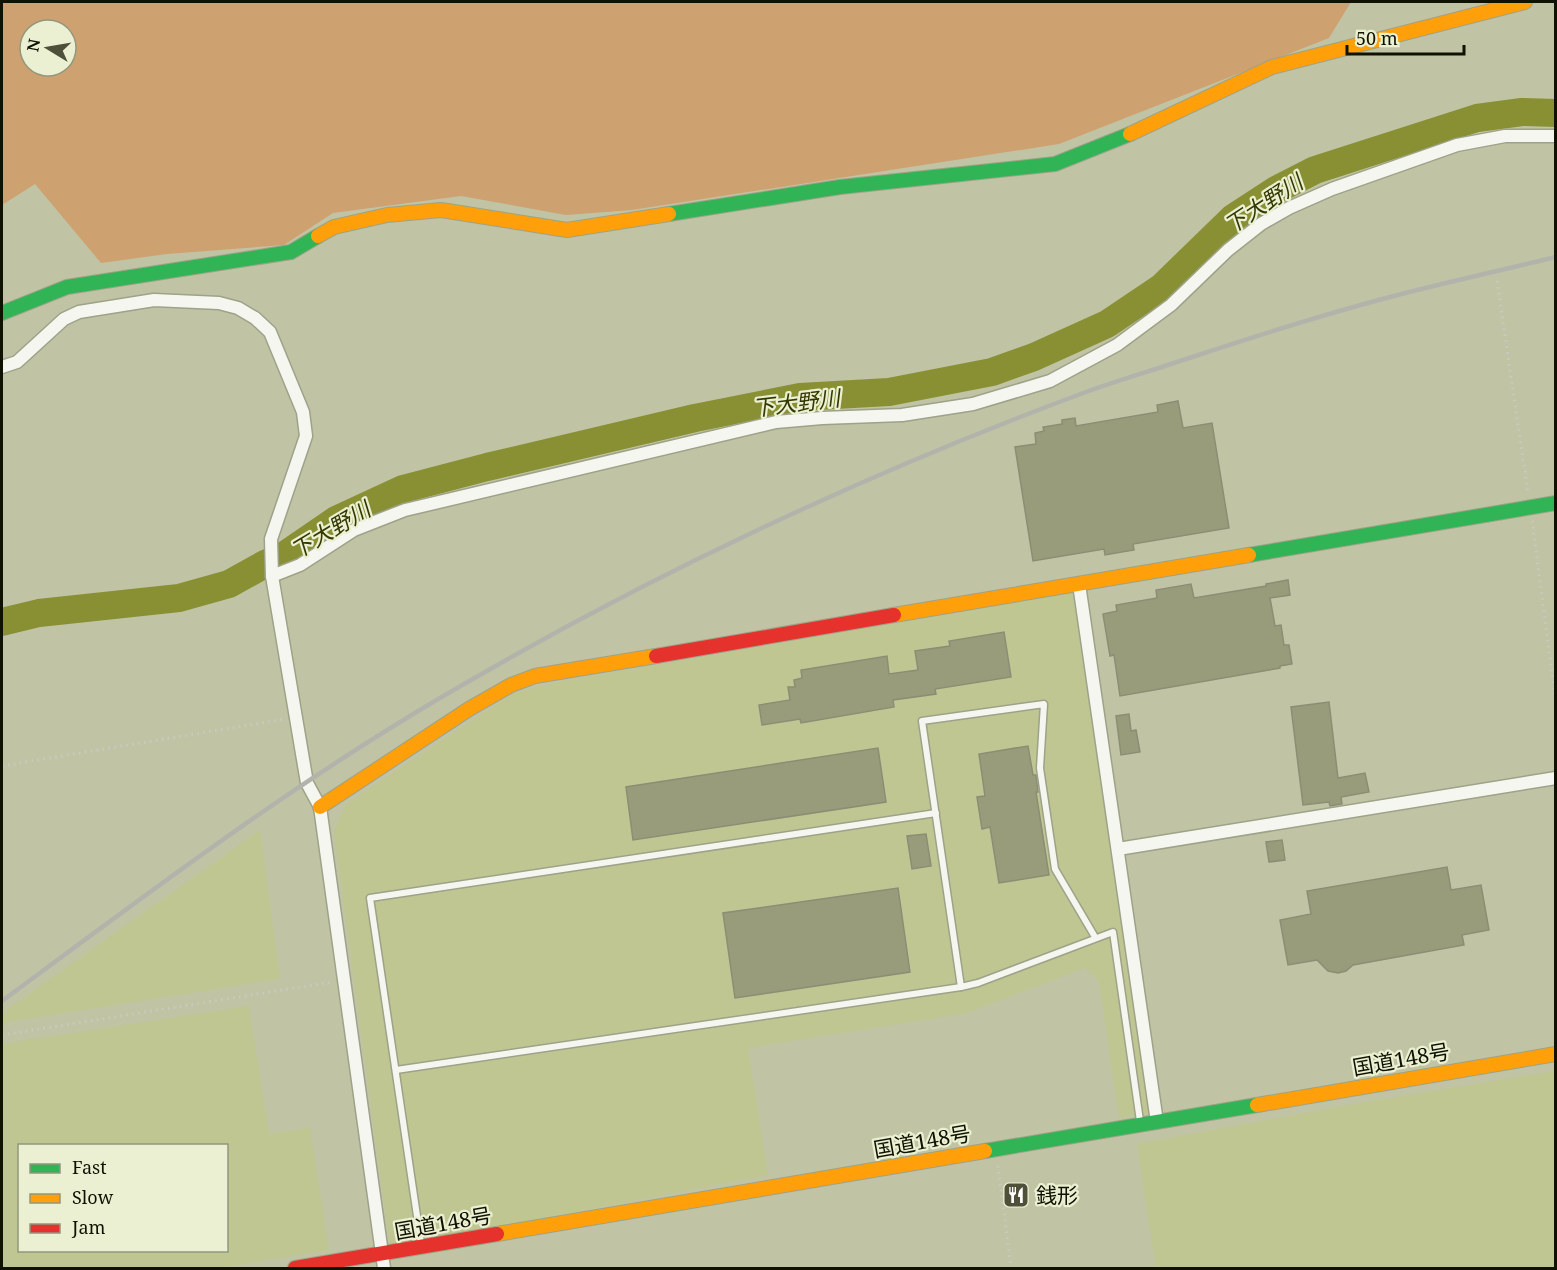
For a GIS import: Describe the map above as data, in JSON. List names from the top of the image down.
{
  "streets": {
    "main road": ["国道148号"]
  },
  "water": ["下大野川"],
  "places": {
    "restaurant": ["銭形"]
  },
  "legend": ["Fast", "Slow", "Jam"],
  "scale_bar": "50 m",
  "north": "left"
}
